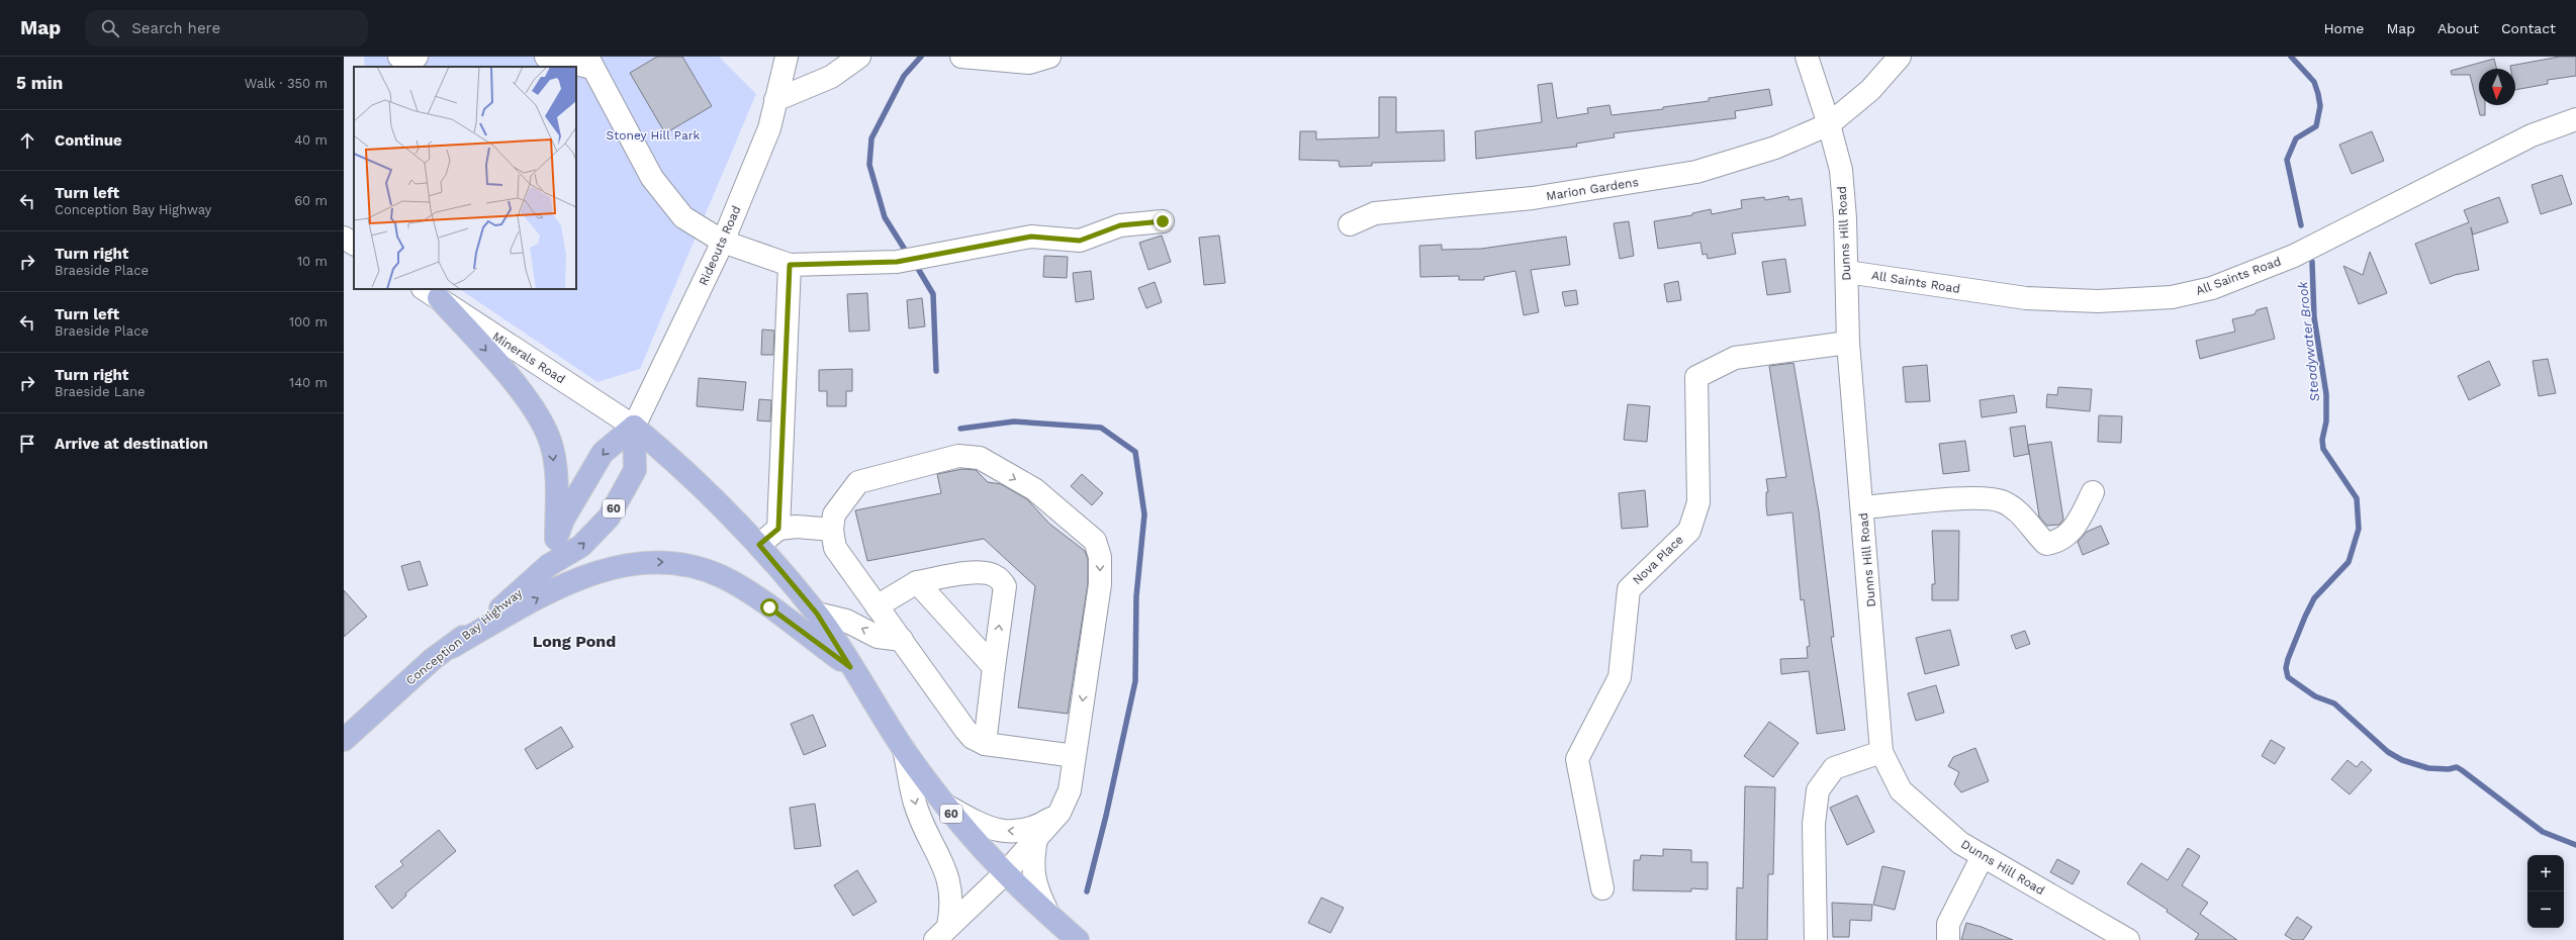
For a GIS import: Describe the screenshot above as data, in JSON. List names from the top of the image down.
{
  "streets": {
    "main road": ["60", "Conception Bay Highway"],
    "street": [
      "Marion Gardens",
      "Dunns Hill Road",
      "Rideouts Road",
      "All Saints Road",
      "Minerals Road",
      "Nova Place"
    ]
  },
  "crossings": [
    ["Marion Gardens", "Dunns Hill Road"],
    ["Dunns Hill Road", "All Saints Road"],
    ["Dunns Hill Road", "Nova Place"],
    ["Rideouts Road", "Minerals Road"],
    ["Rideouts Road", "60"],
    ["Rideouts Road", "Conception Bay Highway"],
    ["Minerals Road", "60"],
    ["Minerals Road", "Conception Bay Highway"],
    ["60", "Conception Bay Highway"]
  ],
  "districts": ["Long Pond"],
  "water": ["Steadywater Brook"],
  "parks": ["Stoney Hill Park"],
  "north": "bottom",
  "page": {
    "header": "Map",
    "search": "Search here",
    "nav": [
      "Home",
      "Map",
      "About",
      "Contact"
    ],
    "heading": ["5 min", "Walk · 350 m"],
    "list": [
      ["Continue", "40 m"],
      ["Turn left", "Conception Bay Highway", "60 m"],
      ["Turn right", "Braeside Place", "10 m"],
      ["Turn left", "Braeside Place", "100 m"],
      ["Turn right", "Braeside Lane", "140 m"],
      "Arrive at destination"
    ],
    "map_buttons": ["+", "−"]
  }
}
